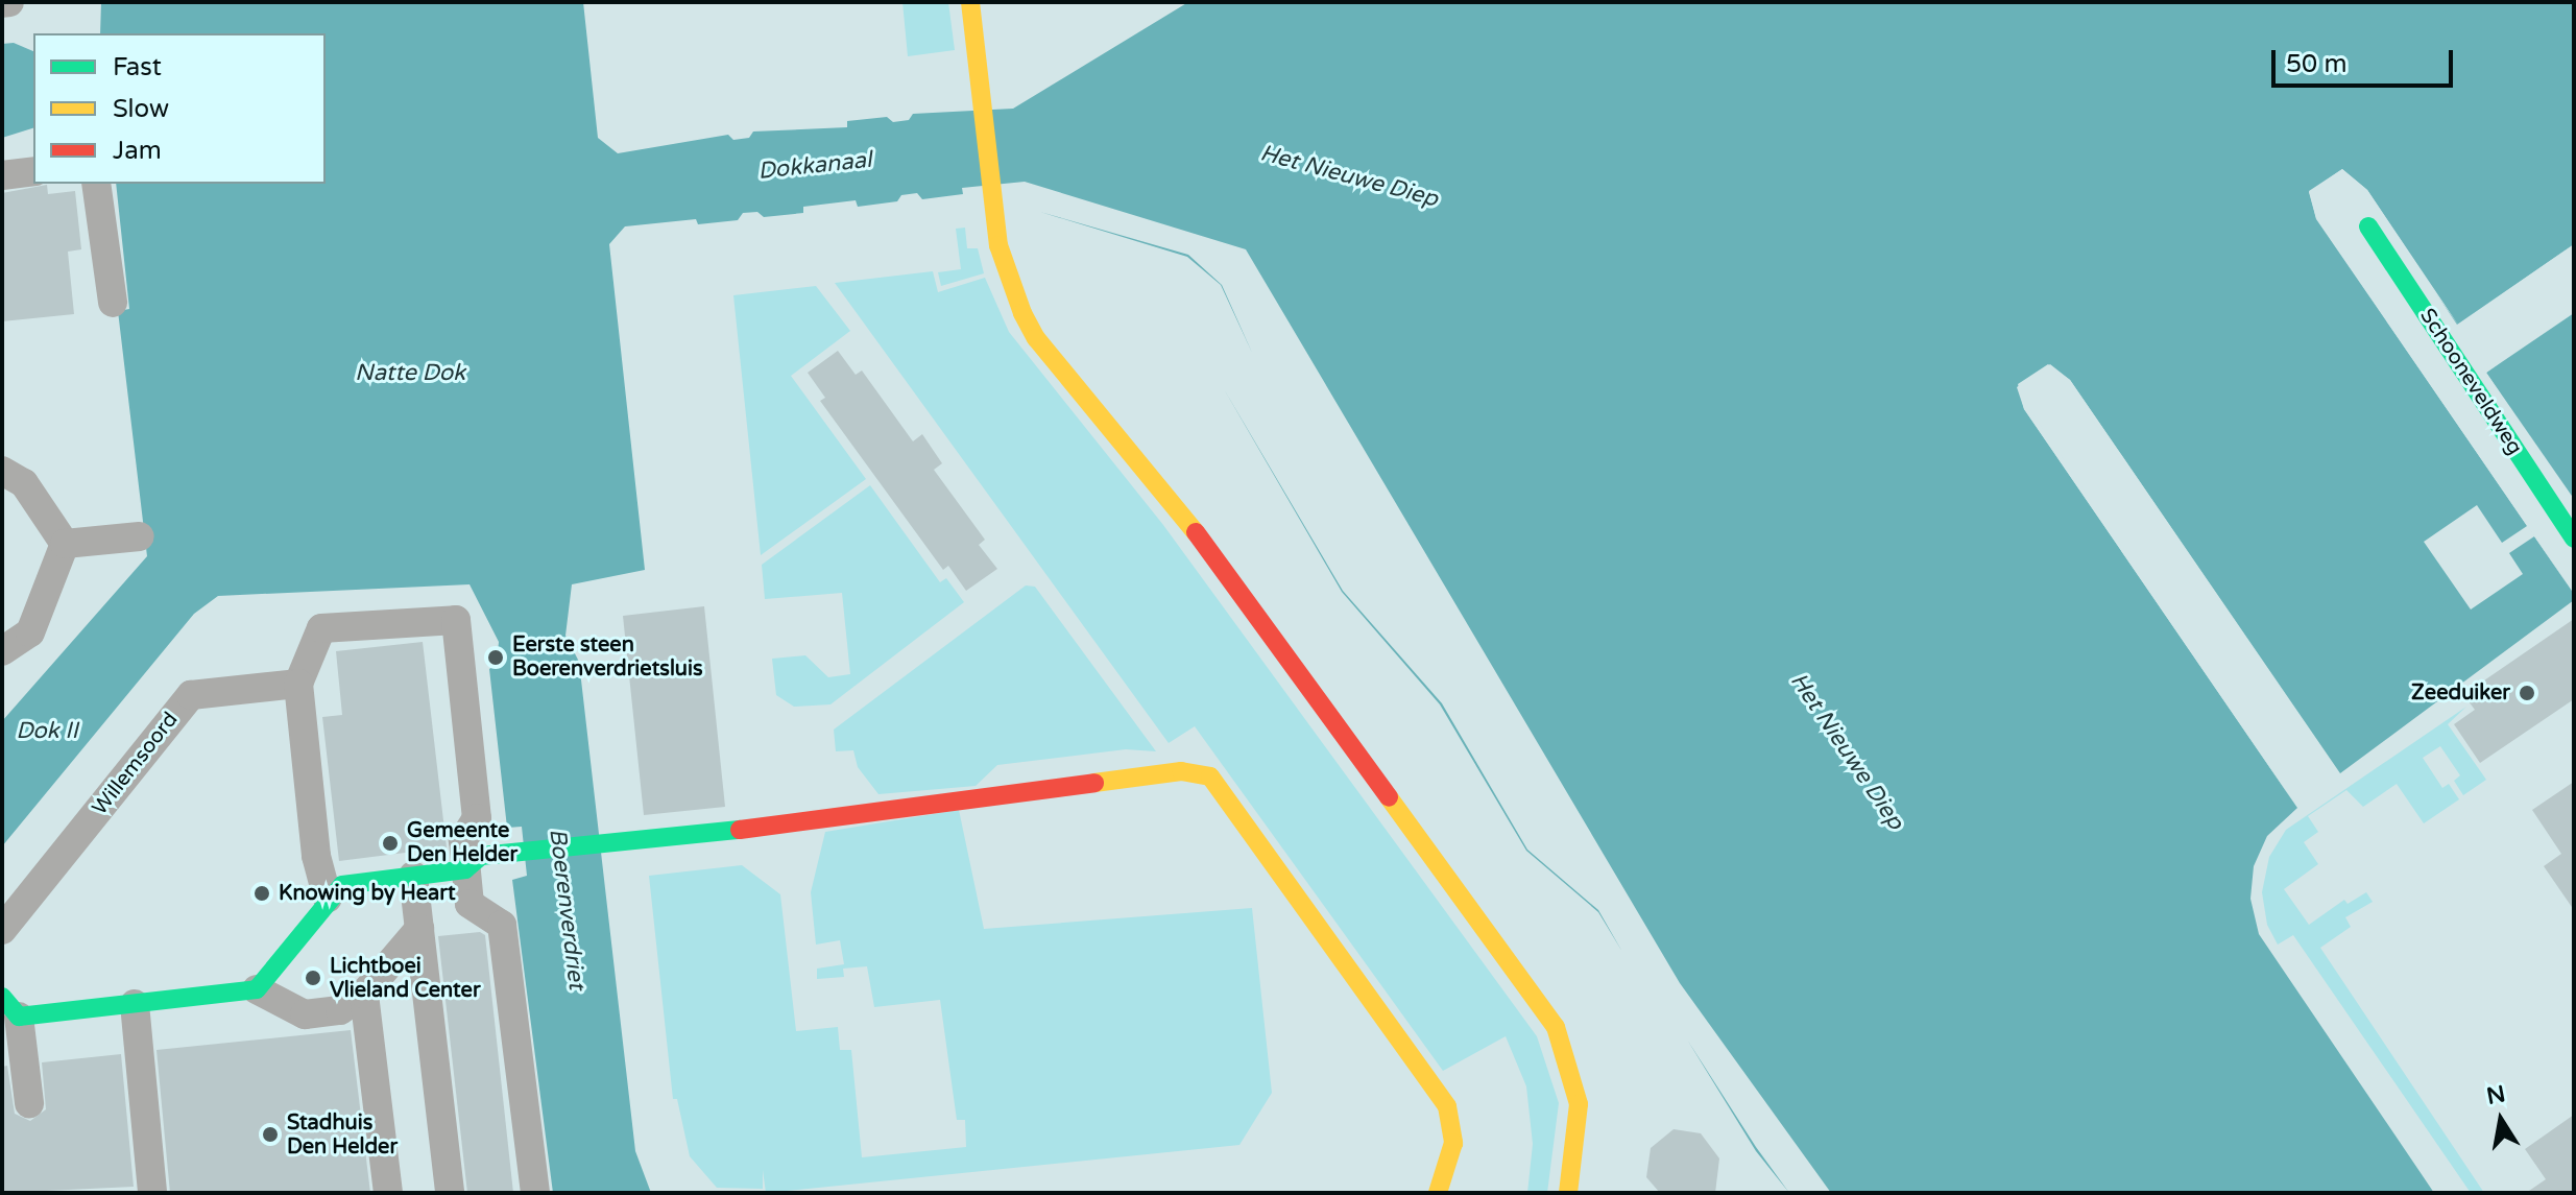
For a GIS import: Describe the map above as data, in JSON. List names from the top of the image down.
{
  "streets": {
    "street": ["Schooneveldweg", "Willemsoord"]
  },
  "water": [
    "Dokkanaal",
    "Het Nieuwe Diep",
    "Natte Dok",
    "Dok II",
    "Boerenverdriet"
  ],
  "places": [
    "Eerste steen Boerenverdrietsluis",
    "Zeeduiker",
    "Gemeente Den Helder",
    "Knowing by Heart",
    "Lichtboei Vlieland Center",
    "Stadhuis Den Helder"
  ],
  "legend": ["Fast", "Slow", "Jam"],
  "scale_bar": "50 m",
  "north": "top"
}
